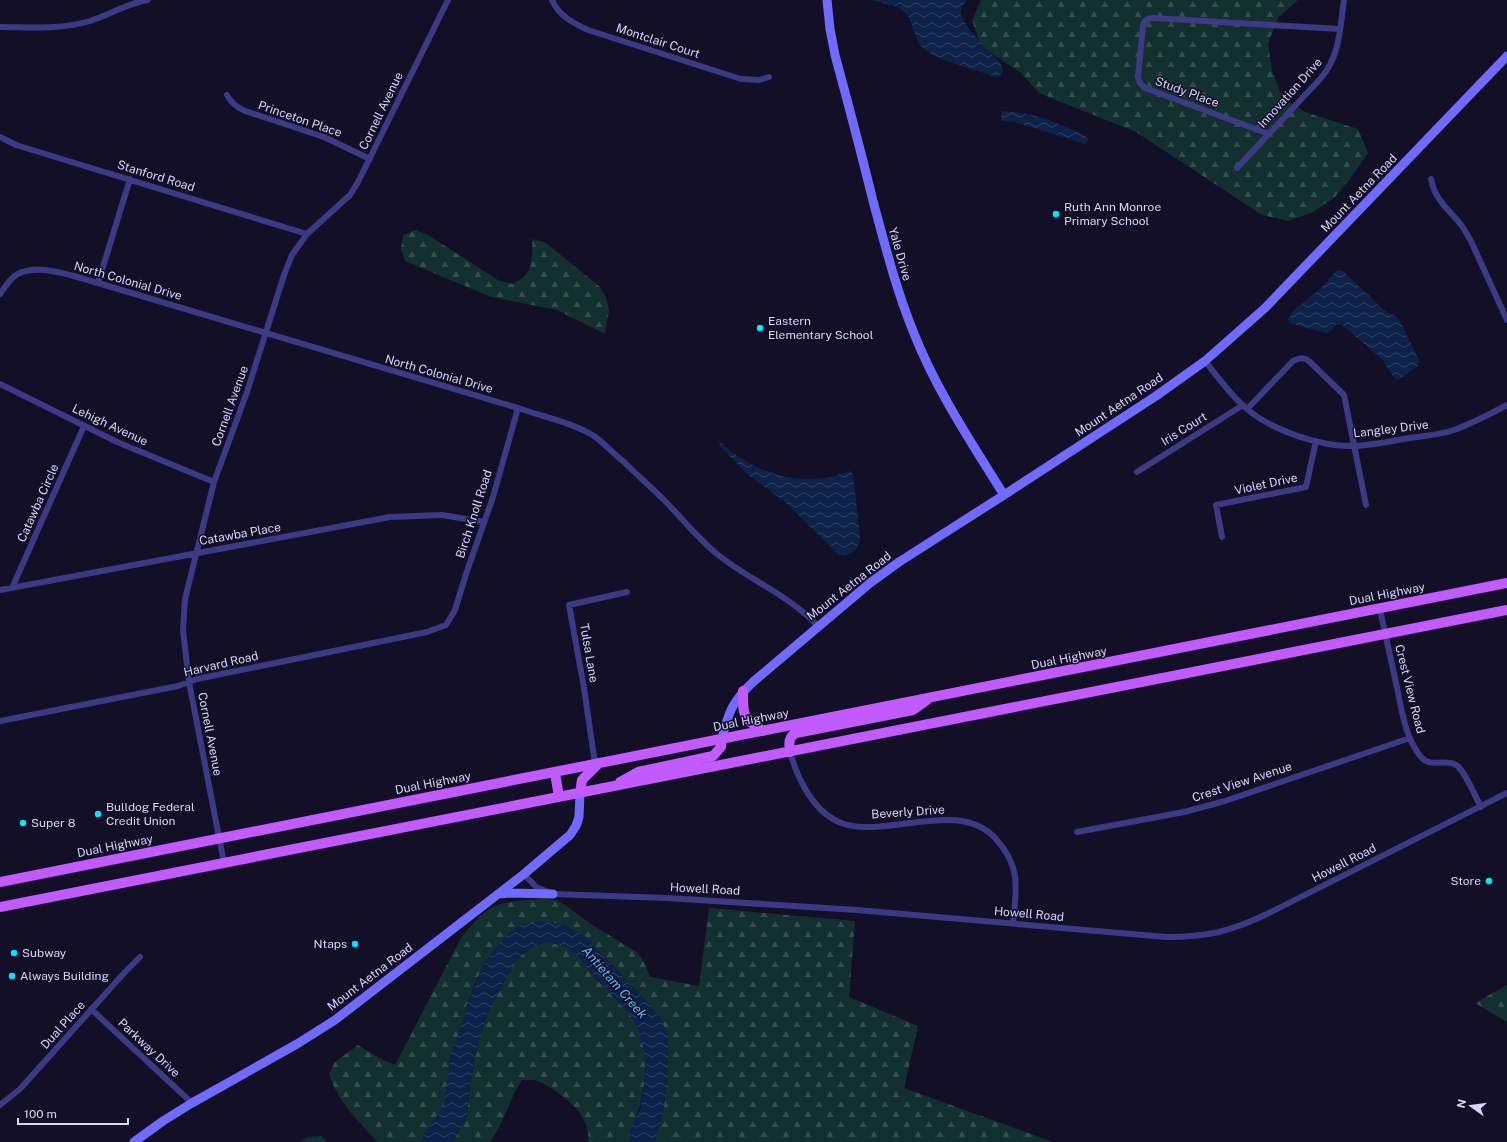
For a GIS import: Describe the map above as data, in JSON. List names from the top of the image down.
{
  "streets": {
    "main road": ["Dual Highway"],
    "street": [
      "Montclair Court",
      "Study Place",
      "Innovation Drive",
      "Cornell Avenue",
      "Princeton Place",
      "Stanford Road",
      "Mount Aetna Road",
      "Yale Drive",
      "North Colonial Drive",
      "Lehigh Avenue",
      "Iris Court",
      "Langley Drive",
      "Violet Drive",
      "Catawba Circle",
      "Birch Knoll Road",
      "Catawba Place",
      "Tulsa Lane",
      "Harvard Road",
      "Crest View Road",
      "Crest View Avenue",
      "Beverly Drive",
      "Howell Road",
      "Dual Place",
      "Parkway Drive"
    ]
  },
  "crossings": [
    ["Study Place", "Innovation Drive"],
    ["Cornell Avenue", "Princeton Place"],
    ["Cornell Avenue", "Stanford Road"],
    ["Cornell Avenue", "North Colonial Drive"],
    ["Cornell Avenue", "Lehigh Avenue"],
    ["Cornell Avenue", "Catawba Place"],
    ["Cornell Avenue", "Dual Highway"],
    ["Cornell Avenue", "Harvard Road"],
    ["Mount Aetna Road", "Yale Drive"],
    ["Mount Aetna Road", "North Colonial Drive"],
    ["Mount Aetna Road", "Langley Drive"],
    ["Mount Aetna Road", "Dual Highway"],
    ["Mount Aetna Road", "Howell Road"],
    ["Mount Aetna Road", "Parkway Drive"],
    ["North Colonial Drive", "Birch Knoll Road"],
    ["Lehigh Avenue", "Catawba Circle"],
    ["Iris Court", "Langley Drive"],
    ["Langley Drive", "Violet Drive"],
    ["Catawba Circle", "Catawba Place"],
    ["Birch Knoll Road", "Catawba Place"],
    ["Birch Knoll Road", "Harvard Road"],
    ["Dual Highway", "Tulsa Lane"],
    ["Dual Highway", "Crest View Road"],
    ["Crest View Road", "Crest View Avenue"],
    ["Crest View Road", "Howell Road"],
    ["Beverly Drive", "Howell Road"],
    ["Dual Place", "Parkway Drive"]
  ],
  "water": ["Antietam Creek"],
  "places": [
    "Ruth Ann Monroe Primary School",
    "Eastern Elementary School",
    "Bulldog Federal Credit Union",
    "Super 8",
    "Store",
    "Ntaps",
    "Subway",
    "Always Building"
  ],
  "scale_bar": "100 m",
  "north": "left"
}
